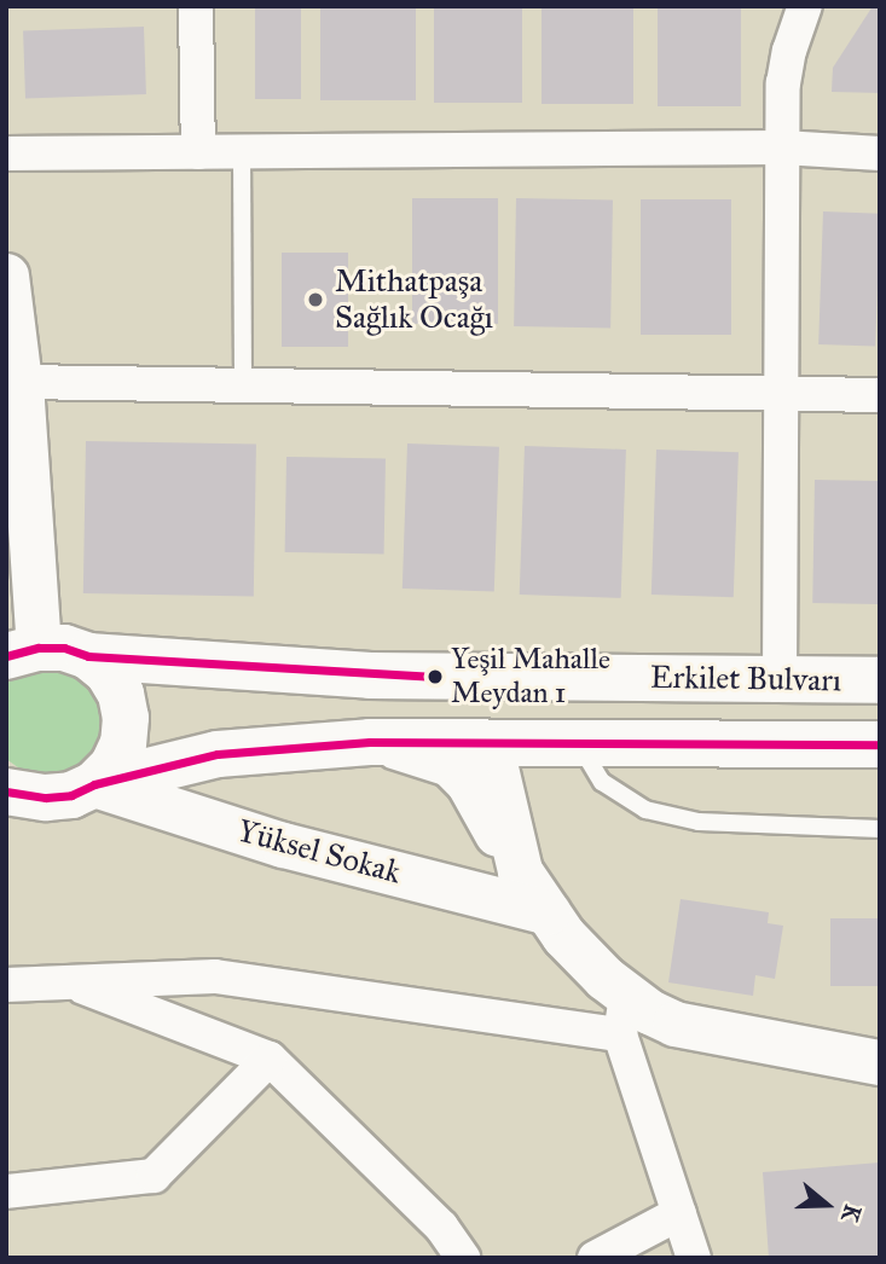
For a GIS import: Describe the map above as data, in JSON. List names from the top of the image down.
{
  "streets": {
    "main road": ["Erkilet Bulvarı"],
    "street": ["Yüksel Sokak"]
  },
  "crossings": [
    ["Erkilet Bulvarı", "Yüksel Sokak"]
  ],
  "places": ["Mithatpaşa Sağlık Ocağı", "Yeşil Mahalle Meydan 1"],
  "north": "right"
}
